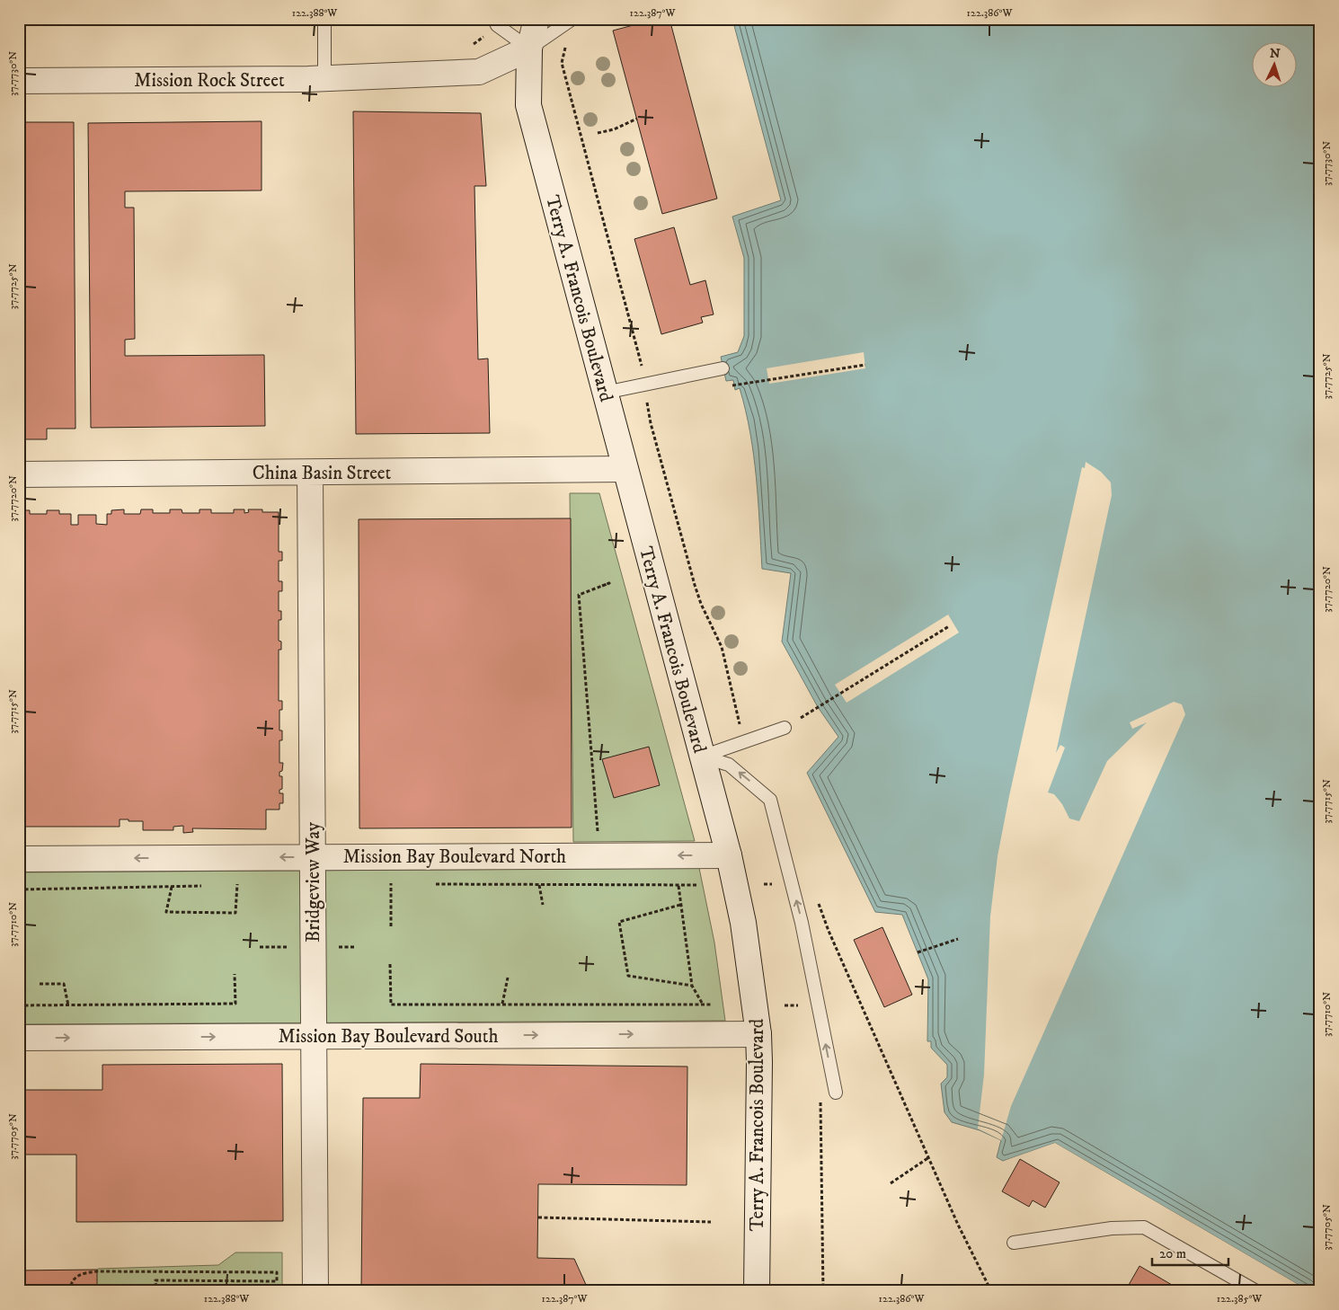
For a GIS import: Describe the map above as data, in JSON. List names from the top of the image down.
{
  "streets": {
    "street": [
      "Mission Rock Street",
      "Terry A. Francois Boulevard",
      "China Basin Street",
      "Mission Bay Boulevard North",
      "Bridgeview Way",
      "Mission Bay Boulevard South"
    ]
  },
  "crossings": [
    ["Mission Rock Street", "Terry A. Francois Boulevard"],
    ["Terry A. Francois Boulevard", "China Basin Street"],
    ["Terry A. Francois Boulevard", "Mission Bay Boulevard North"],
    ["Terry A. Francois Boulevard", "Mission Bay Boulevard South"],
    ["China Basin Street", "Bridgeview Way"],
    ["Mission Bay Boulevard North", "Bridgeview Way"],
    ["Bridgeview Way", "Mission Bay Boulevard South"]
  ],
  "one_way": ["Mission Bay Boulevard North", "Mission Bay Boulevard South"],
  "scale_bar": "20 m",
  "north": "top",
  "coordinates": [
    "122.388°W",
    "122.387°W",
    "122.386°W",
    "37.7730°N",
    "37.7725°N",
    "37.7720°N",
    "37.7715°N",
    "37.7710°N",
    "37.7705°N",
    "122.385°W"
  ]
}
